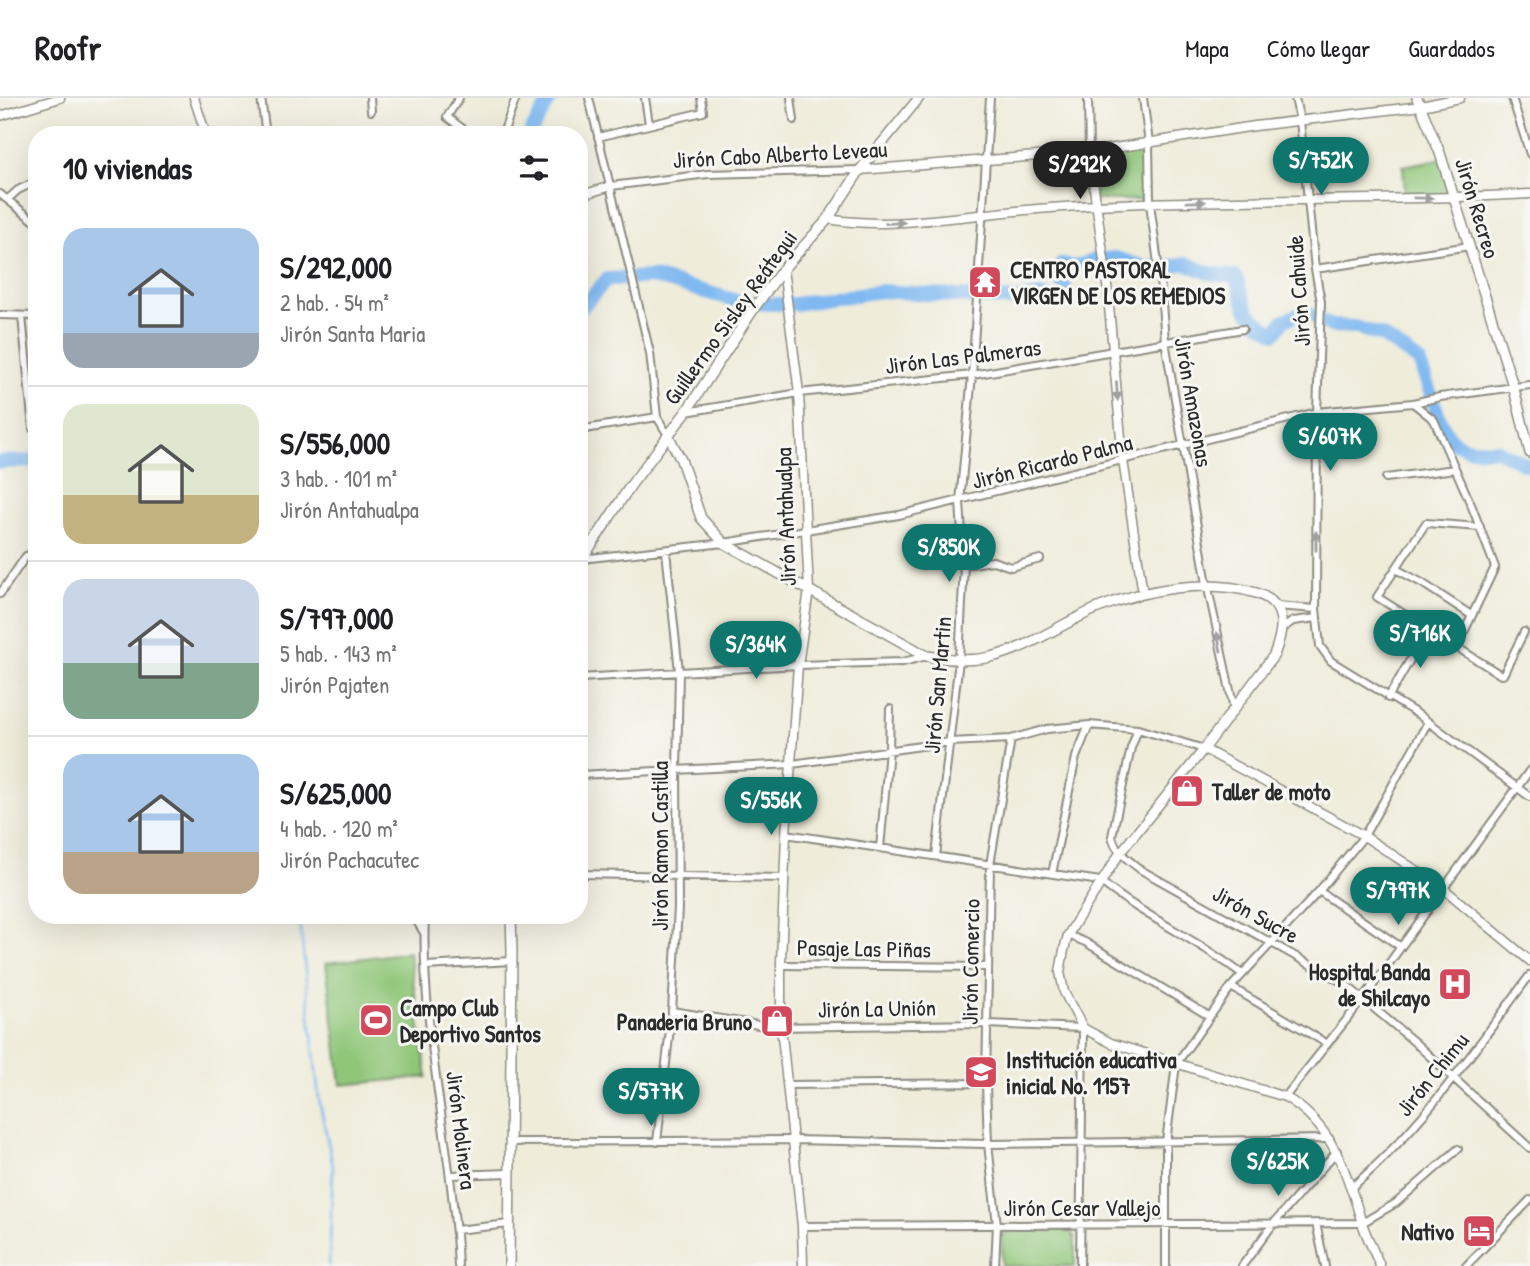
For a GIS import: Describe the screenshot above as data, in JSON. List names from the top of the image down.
{
  "streets": {
    "main road": ["Jirón Recreo", "Guillermo Sisley Reátegui"],
    "street": [
      "Jirón Cabo Alberto Leveau",
      "Jirón Cahuide",
      "Jirón Las Palmeras",
      "Jirón Amazonas",
      "Jirón Ricardo Palma",
      "Jirón Antahualpa",
      "Jirón San Martin",
      "Jirón Ramon Castilla",
      "Jirón Sucre",
      "Pasaje Las Piñas",
      "Jirón Comercio",
      "Jirón La Unión",
      "Jirón Chimu",
      "Jirón Molinera",
      "Jirón Cesar Vallejo"
    ]
  },
  "crossings": [
    ["Jirón Cabo Alberto Leveau", "Jirón Recreo"],
    ["Jirón Cabo Alberto Leveau", "Jirón Cahuide"],
    ["Jirón Cabo Alberto Leveau", "Guillermo Sisley Reátegui"],
    ["Jirón Cabo Alberto Leveau", "Jirón Amazonas"],
    ["Jirón Cabo Alberto Leveau", "Jirón San Martin"],
    ["Jirón Recreo", "Jirón Ricardo Palma"],
    ["Jirón Cahuide", "Jirón Ricardo Palma"],
    ["Guillermo Sisley Reátegui", "Jirón Las Palmeras"],
    ["Guillermo Sisley Reátegui", "Jirón Antahualpa"],
    ["Jirón Las Palmeras", "Jirón Amazonas"],
    ["Jirón Las Palmeras", "Jirón Antahualpa"],
    ["Jirón Las Palmeras", "Jirón San Martin"],
    ["Jirón Amazonas", "Jirón Ricardo Palma"],
    ["Jirón Ricardo Palma", "Jirón Antahualpa"],
    ["Jirón Ricardo Palma", "Jirón San Martin"],
    ["Jirón Ricardo Palma", "Jirón Ramon Castilla"],
    ["Jirón Antahualpa", "Pasaje Las Piñas"],
    ["Jirón Antahualpa", "Jirón La Unión"],
    ["Jirón Antahualpa", "Jirón Cesar Vallejo"],
    ["Jirón Ramon Castilla", "Jirón La Unión"],
    ["Jirón Sucre", "Jirón Chimu"],
    ["Pasaje Las Piñas", "Jirón Comercio"],
    ["Jirón Comercio", "Jirón La Unión"],
    ["Jirón Comercio", "Jirón Cesar Vallejo"]
  ],
  "places": {
    "temple": ["CENTRO PASTORAL VIRGEN DE LOS REMEDIOS"],
    "shop": ["Taller de moto", "Panaderia Bruno"],
    "hospital": ["Hospital Banda de Shilcayo"],
    "sports": ["Campo Club Deportivo Santos"],
    "school or university": ["Institución educativa inicial No. 1157"],
    "hotel": ["Nativo"]
  },
  "page": {
    "header": "Roofr",
    "nav": ["Mapa", "Cómo llegar", "Guardados"],
    "heading": "10 viviendas",
    "price": [
      "S/752K",
      "S/292K",
      "S/607K",
      "S/850K",
      "S/716K",
      "S/364K",
      "S/556K",
      "S/797K",
      "S/577K",
      "S/625K"
    ],
    "list": [
      {
        "name": "S/292,000",
        "note": "2 hab. · 54 m² · Jirón Santa Maria"
      },
      {
        "name": "S/556,000",
        "note": "3 hab. · 101 m² · Jirón Antahualpa"
      },
      {
        "name": "S/797,000",
        "note": "5 hab. · 143 m² · Jirón Pajaten"
      },
      {
        "name": "S/625,000",
        "note": "4 hab. · 120 m² · Jirón Pachacutec"
      }
    ]
  }
}
